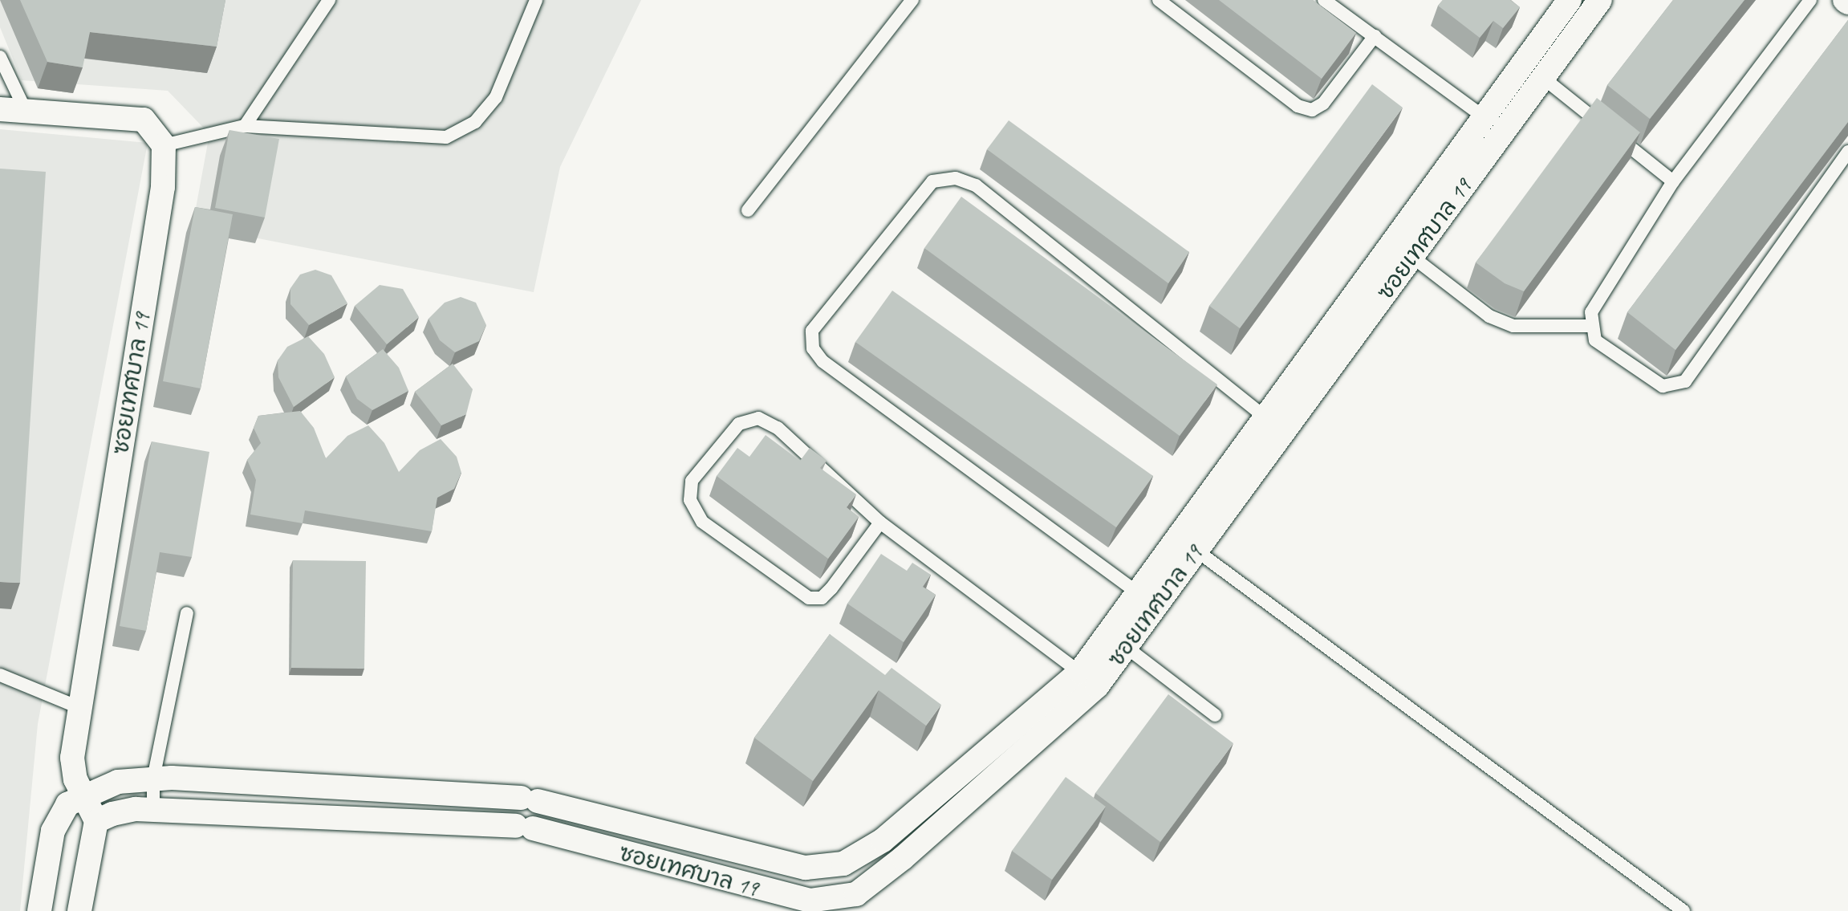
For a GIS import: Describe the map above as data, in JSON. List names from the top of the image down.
{
  "streets": {
    "street": ["ซอยเทศบาล 19"]
  }
}
